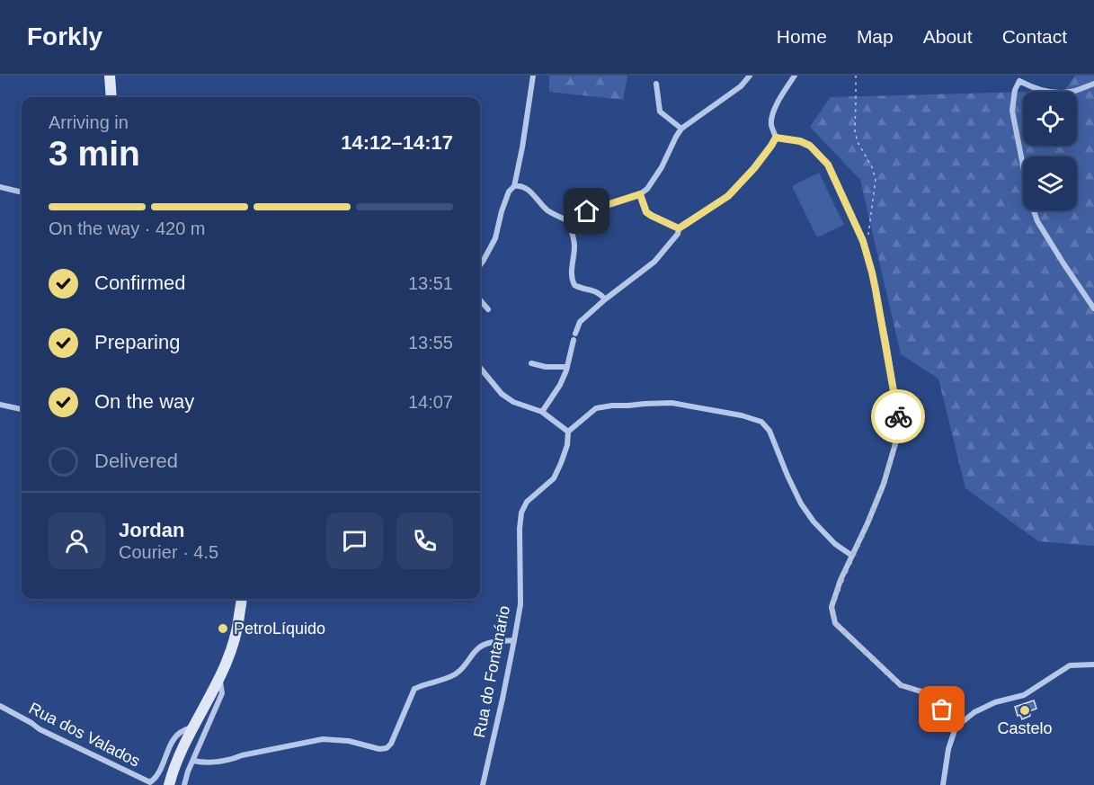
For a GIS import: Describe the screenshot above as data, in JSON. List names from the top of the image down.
{
  "streets": {
    "street": ["Rua do Fontanário", "Rua dos Valados"]
  },
  "places": ["PetroLíquido", "Castelo"],
  "page": {
    "header": "Forkly",
    "nav": [
      "Home",
      "Map",
      "About",
      "Contact"
    ],
    "heading": ["3 min", "Arriving in", "14:12–14:17"],
    "panel": ["Jordan", "Courier · 4.5"],
    "bar": "On the way · 420 m",
    "list": [
      ["Confirmed", "13:51"],
      ["Preparing", "13:55"],
      ["On the way", "14:07"],
      "Delivered"
    ]
  }
}
